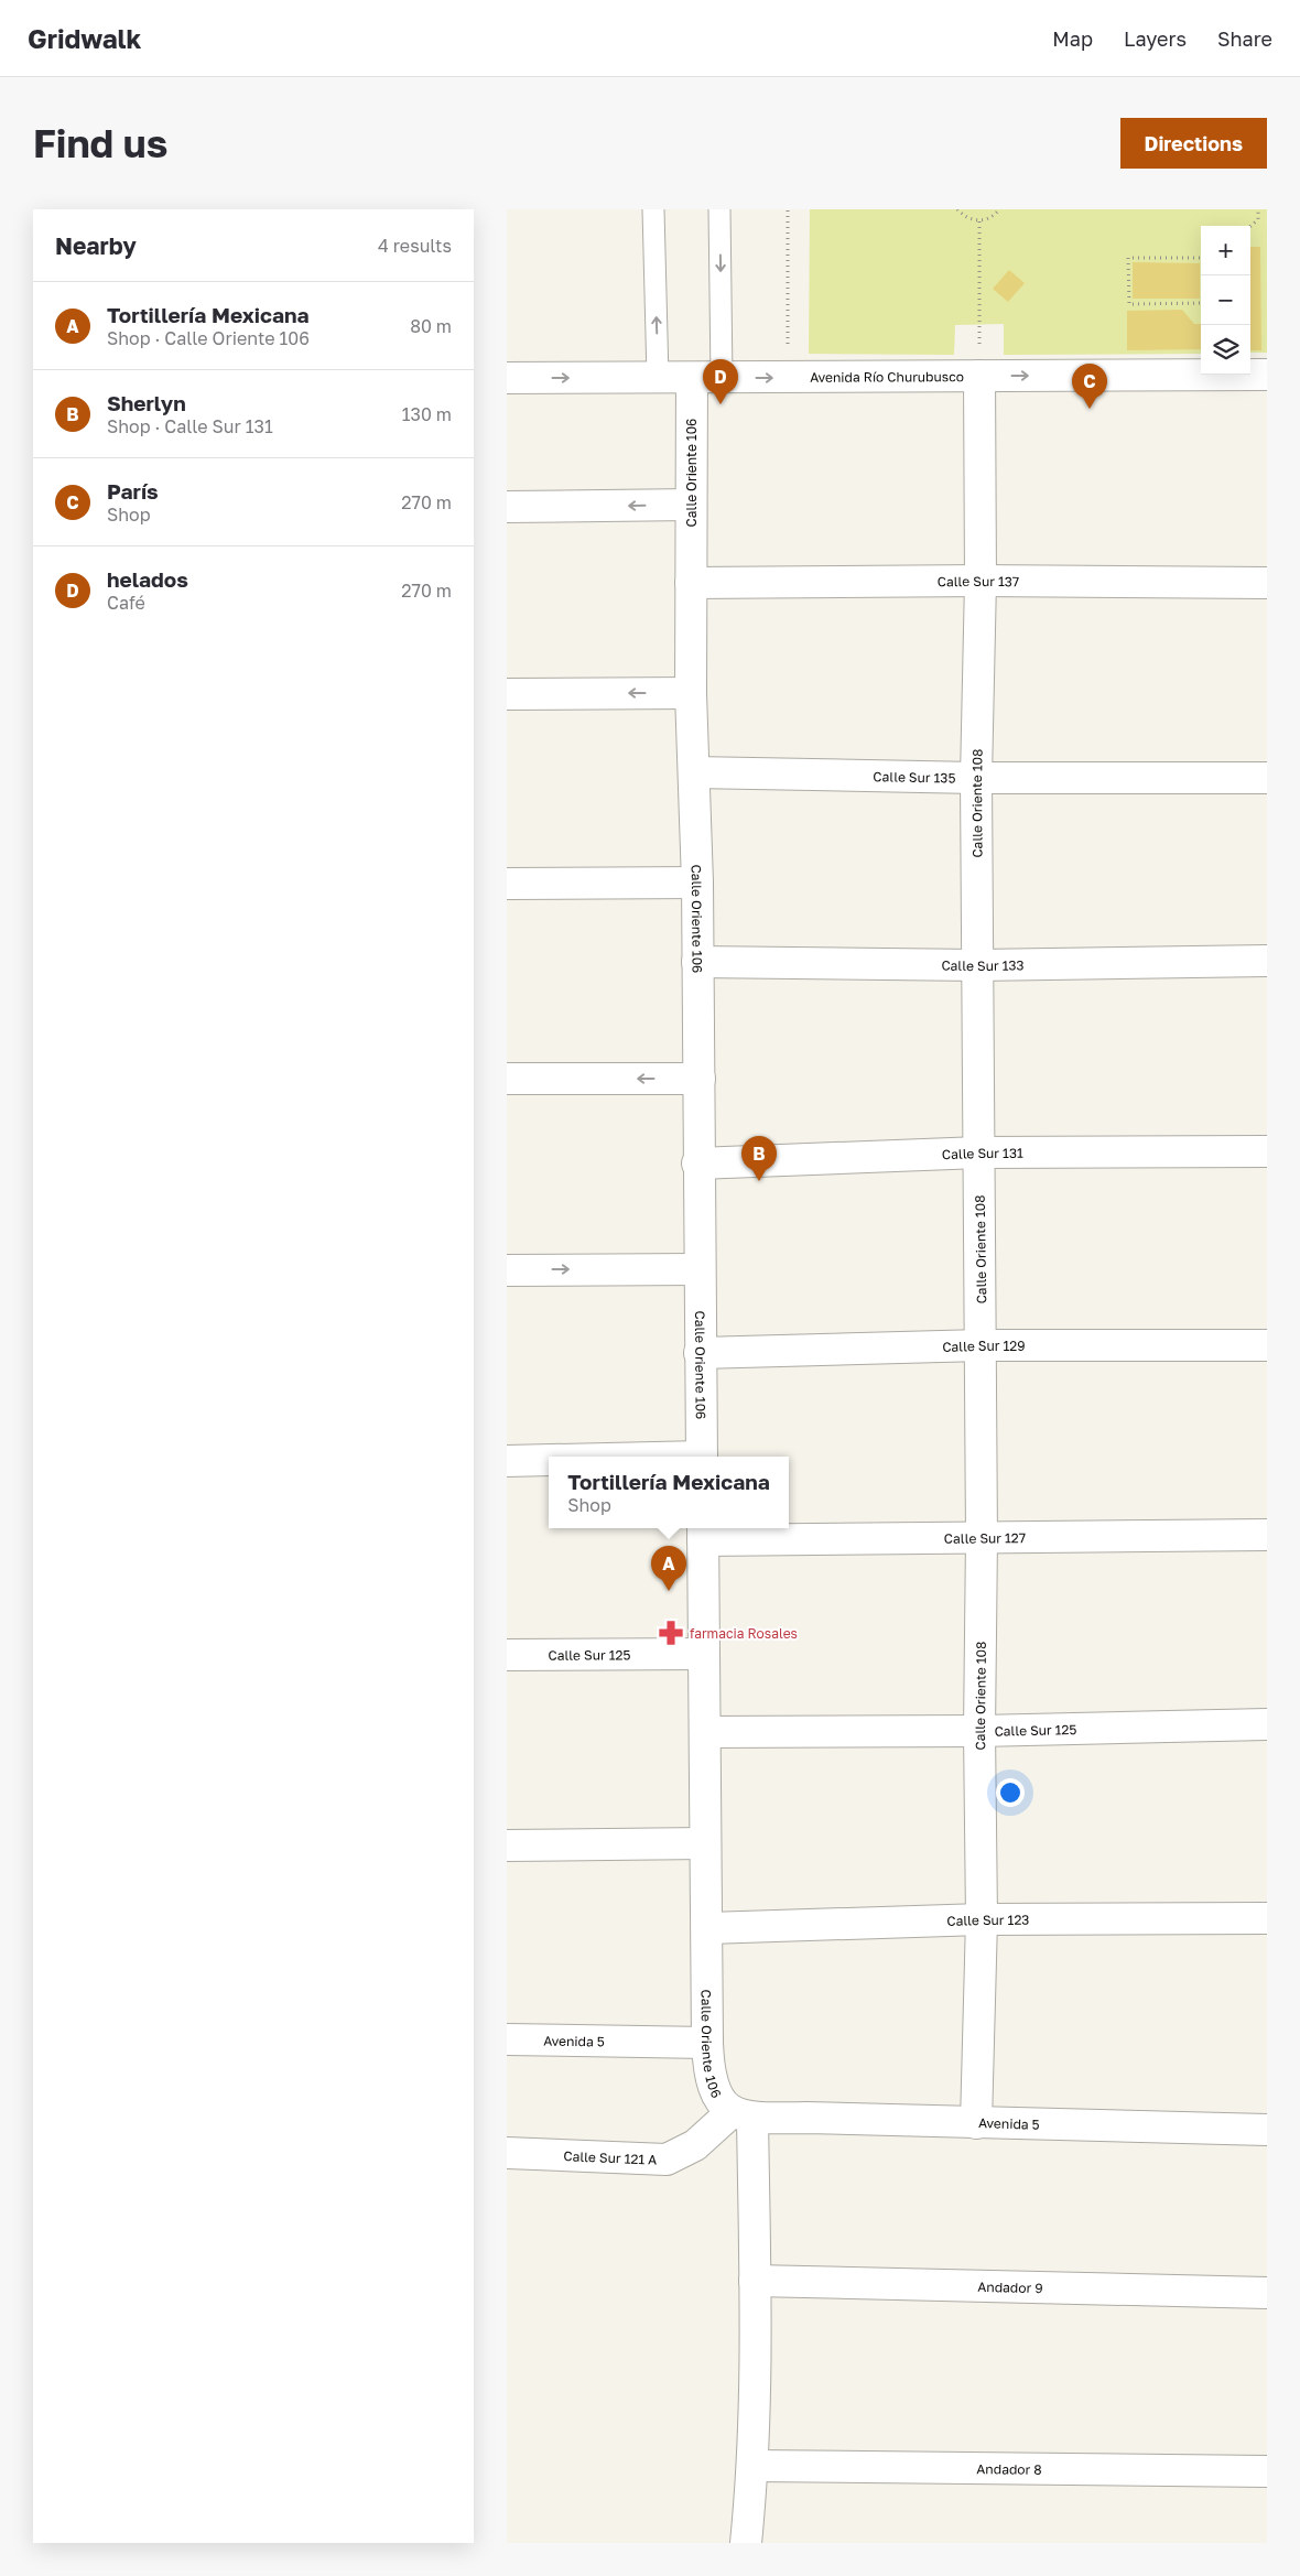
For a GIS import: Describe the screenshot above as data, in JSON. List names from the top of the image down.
{
  "streets": {
    "street": [
      "Avenida Río Churubusco",
      "Calle Oriente 106",
      "Calle Sur 137",
      "Calle Sur 135",
      "Calle Oriente 108",
      "Calle Sur 133",
      "Calle Sur 131",
      "Calle Sur 129",
      "Calle Sur 127",
      "Calle Sur 125",
      "Calle Sur 123",
      "Avenida 5",
      "Calle Sur 121 A",
      "Andador 9",
      "Andador 8"
    ]
  },
  "crossings": [
    ["Avenida Río Churubusco", "Calle Oriente 106"],
    ["Avenida Río Churubusco", "Calle Oriente 108"],
    ["Calle Oriente 106", "Calle Sur 137"],
    ["Calle Oriente 106", "Calle Sur 135"],
    ["Calle Oriente 106", "Calle Sur 133"],
    ["Calle Oriente 106", "Calle Sur 131"],
    ["Calle Oriente 106", "Calle Sur 129"],
    ["Calle Oriente 106", "Calle Sur 127"],
    ["Calle Oriente 106", "Calle Sur 125"],
    ["Calle Oriente 106", "Calle Sur 123"],
    ["Calle Oriente 106", "Avenida 5"],
    ["Calle Oriente 106", "Calle Sur 121 A"],
    ["Calle Sur 137", "Calle Oriente 108"],
    ["Calle Sur 135", "Calle Oriente 108"],
    ["Calle Oriente 108", "Calle Sur 133"],
    ["Calle Oriente 108", "Calle Sur 131"],
    ["Calle Oriente 108", "Calle Sur 129"],
    ["Calle Oriente 108", "Calle Sur 127"],
    ["Calle Oriente 108", "Calle Sur 125"],
    ["Calle Oriente 108", "Calle Sur 123"],
    ["Calle Oriente 108", "Avenida 5"],
    ["Avenida 5", "Calle Sur 121 A"]
  ],
  "one_way": ["Avenida Río Churubusco"],
  "places": {
    "pharmacy": ["farmacia Rosales"]
  },
  "page": {
    "header": "Gridwalk",
    "nav": ["Map", "Layers", "Share"],
    "buttons": "Directions",
    "title": "Find us",
    "heading": ["Nearby", "4 results"],
    "map_buttons": ["+", "−"],
    "list": [
      {
        "mark": "A",
        "name": "Tortillería Mexicana",
        "note": "Shop · Calle Oriente 106",
        "value": "80 m"
      },
      {
        "mark": "B",
        "name": "Sherlyn",
        "note": "Shop · Calle Sur 131",
        "value": "130 m"
      },
      {
        "mark": "C",
        "name": "París",
        "note": "Shop",
        "value": "270 m"
      },
      {
        "mark": "D",
        "name": "helados",
        "note": "Café",
        "value": "270 m"
      }
    ],
    "pins": [
      "D",
      "C",
      "B",
      "A"
    ],
    "popup": ["Tortillería Mexicana", "Shop"]
  }
}
